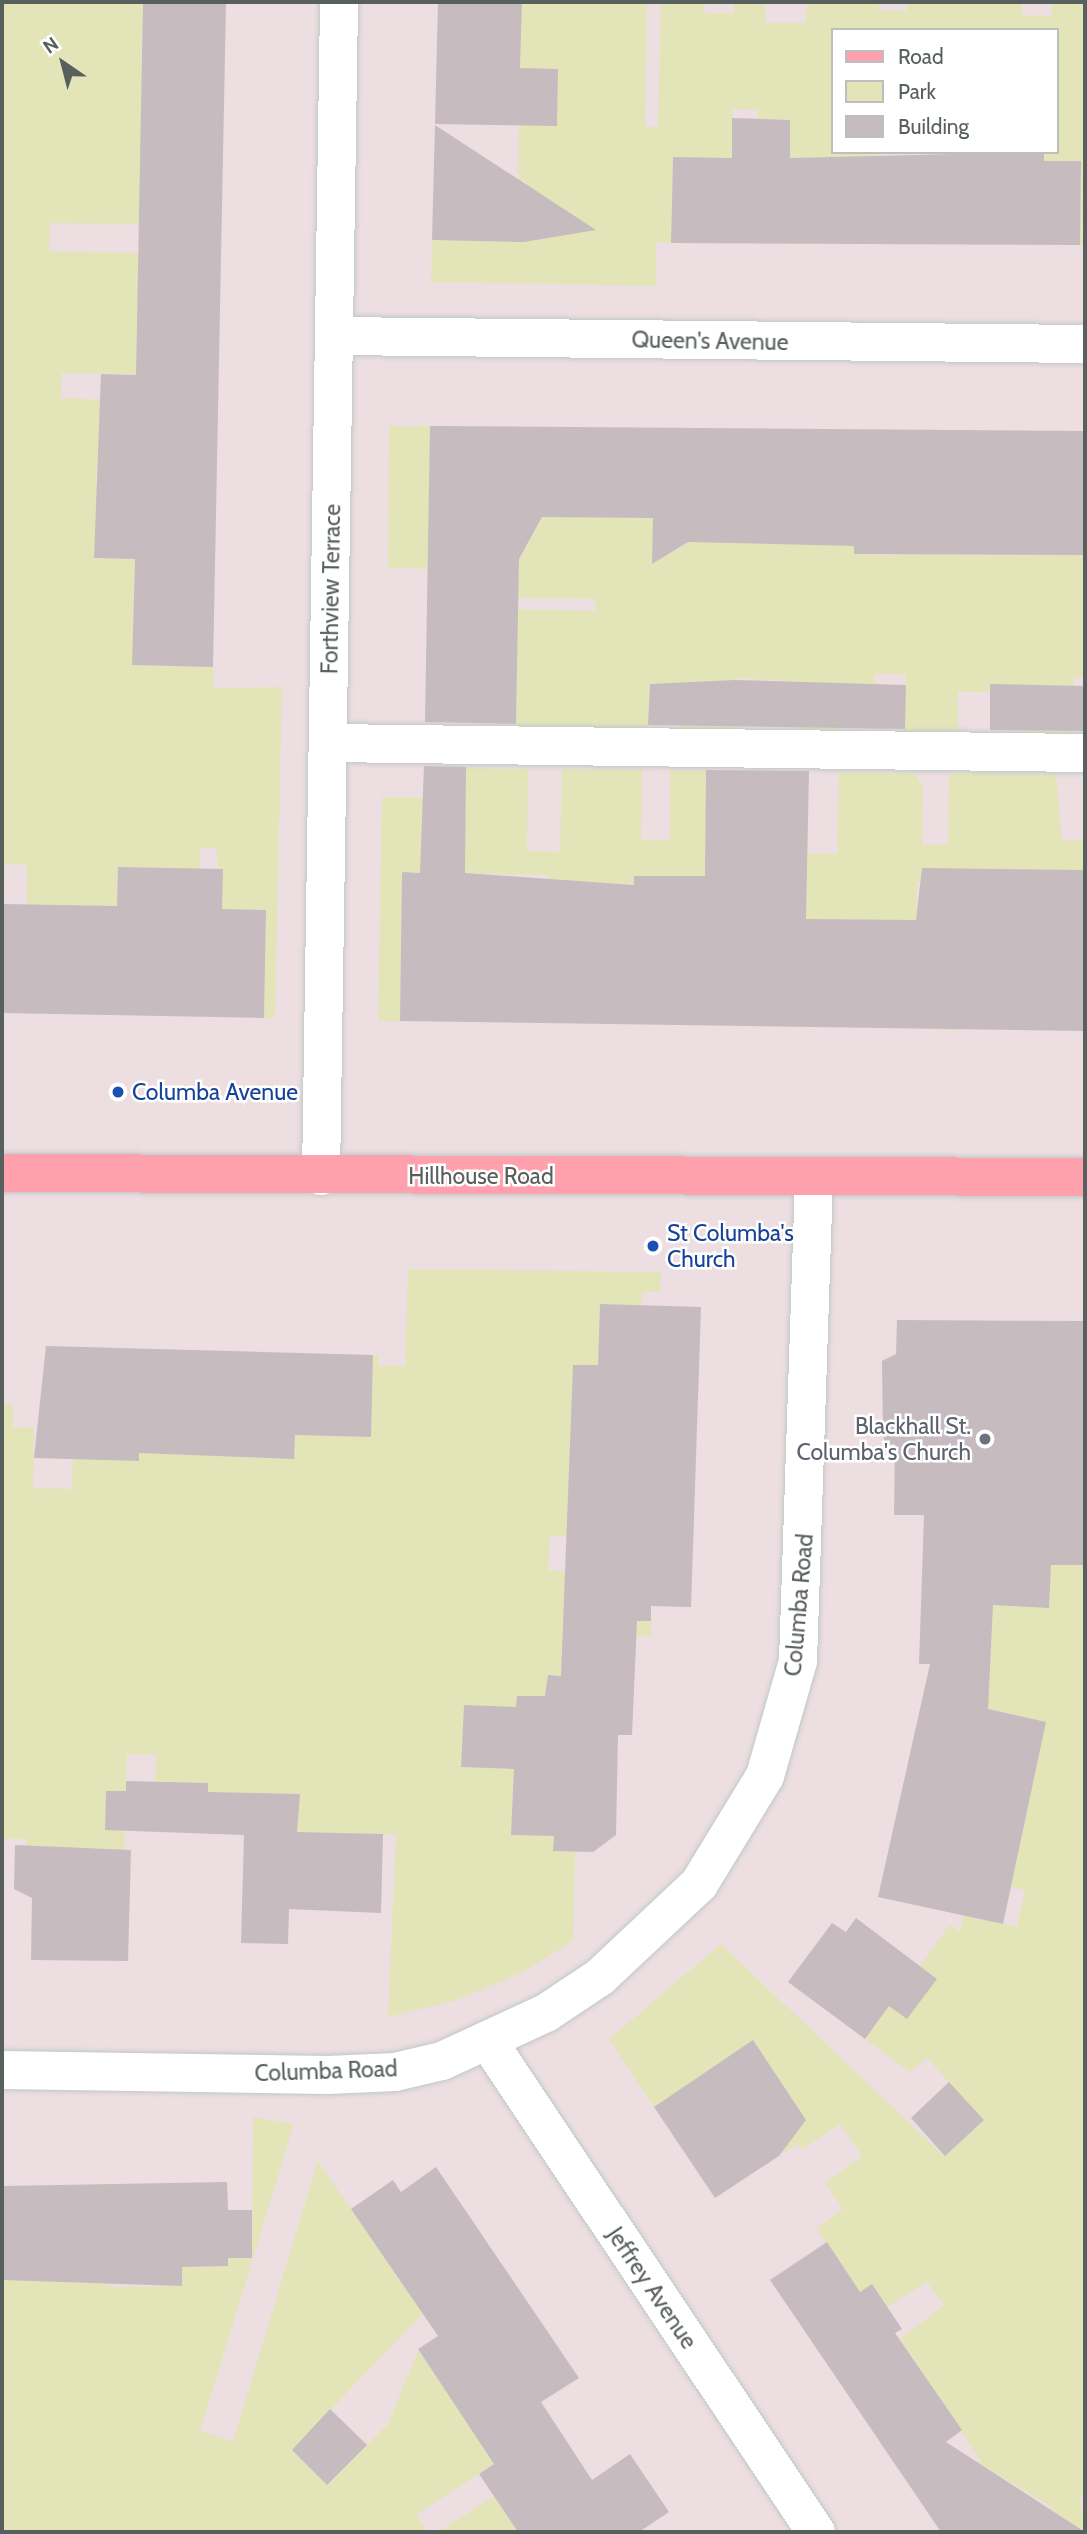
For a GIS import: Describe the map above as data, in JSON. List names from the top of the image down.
{
  "streets": {
    "main road": ["Hillhouse Road"],
    "street": [
      "Queen's Avenue",
      "Forthview Terrace",
      "Columba Road",
      "Jeffrey Avenue"
    ]
  },
  "crossings": [
    ["Queen's Avenue", "Forthview Terrace"],
    ["Forthview Terrace", "Hillhouse Road"],
    ["Hillhouse Road", "Columba Road"],
    ["Columba Road", "Jeffrey Avenue"]
  ],
  "places": ["Columba Avenue", "St Columba's Church", "Blackhall St. Columba's Church"],
  "legend": ["Road", "Park", "Building"],
  "north": "top left"
}
